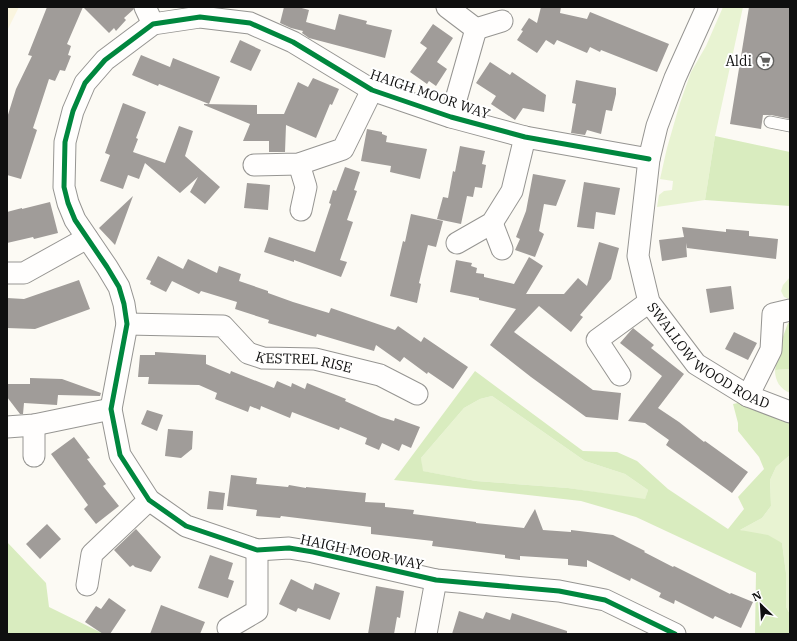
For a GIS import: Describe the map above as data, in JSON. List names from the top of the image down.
{
  "streets": {
    "street": ["HAIGH MOOR WAY", "SWALLOW WOOD ROAD", "KESTREL RISE"]
  },
  "crossings": [
    ["HAIGH MOOR WAY", "SWALLOW WOOD ROAD"],
    ["HAIGH MOOR WAY", "KESTREL RISE"]
  ],
  "places": {
    "supermarket": ["Aldi"]
  },
  "north": "top left"
}
